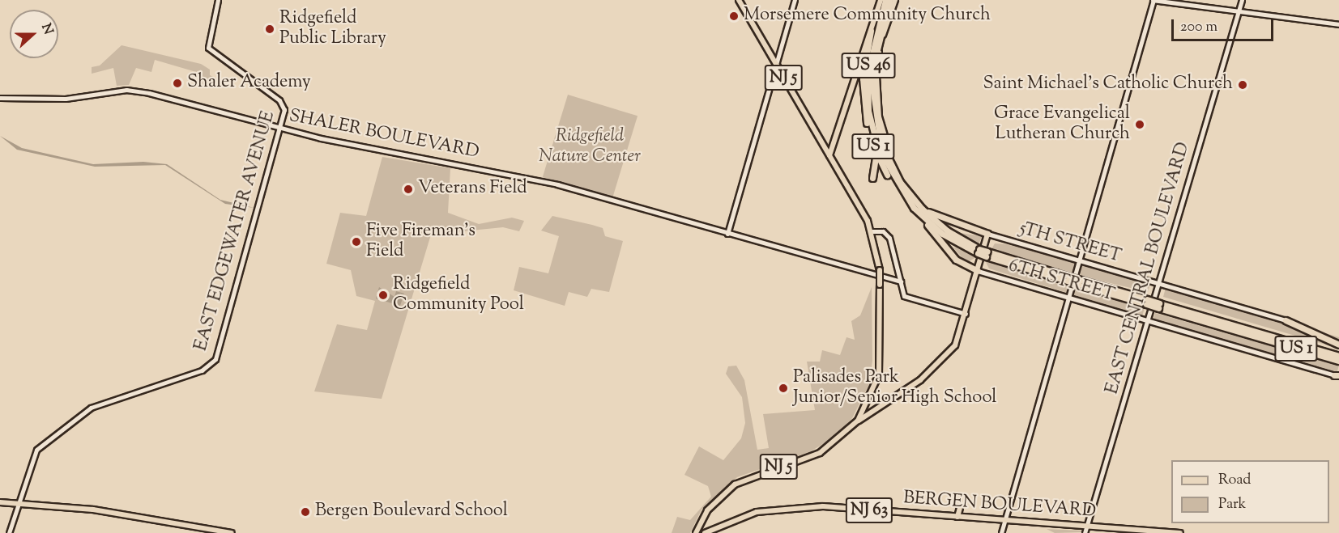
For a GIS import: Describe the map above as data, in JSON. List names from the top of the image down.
{
  "streets": {
    "highway": ["US 46", "US 1"],
    "main road": ["NJ 5", "BERGEN BOULEVARD", "NJ 63"],
    "street": [
      "SHALER BOULEVARD",
      "EAST EDGEWATER AVENUE",
      "5TH STREET",
      "EAST CENTRAL BOULEVARD",
      "6TH STREET"
    ]
  },
  "crossings": [
    ["US 46", "US 1"],
    ["SHALER BOULEVARD", "EAST EDGEWATER AVENUE"],
    ["5TH STREET", "EAST CENTRAL BOULEVARD"],
    ["EAST CENTRAL BOULEVARD", "6TH STREET"],
    ["EAST CENTRAL BOULEVARD", "BERGEN BOULEVARD"]
  ],
  "parks": ["Ridgefield Nature Center"],
  "places": [
    "Morsemere Community Church",
    "Ridgefield Public Library",
    "Shaler Academy",
    "Saint Michael's Catholic Church",
    "Grace Evangelical Lutheran Church",
    "Veterans Field",
    "Five Fireman's Field",
    "Ridgefield Community Pool",
    "Palisades Park Junior/Senior High School",
    "Bergen Boulevard School"
  ],
  "legend": ["Road", "Park"],
  "scale_bar": "200 m",
  "north": "right"
}
